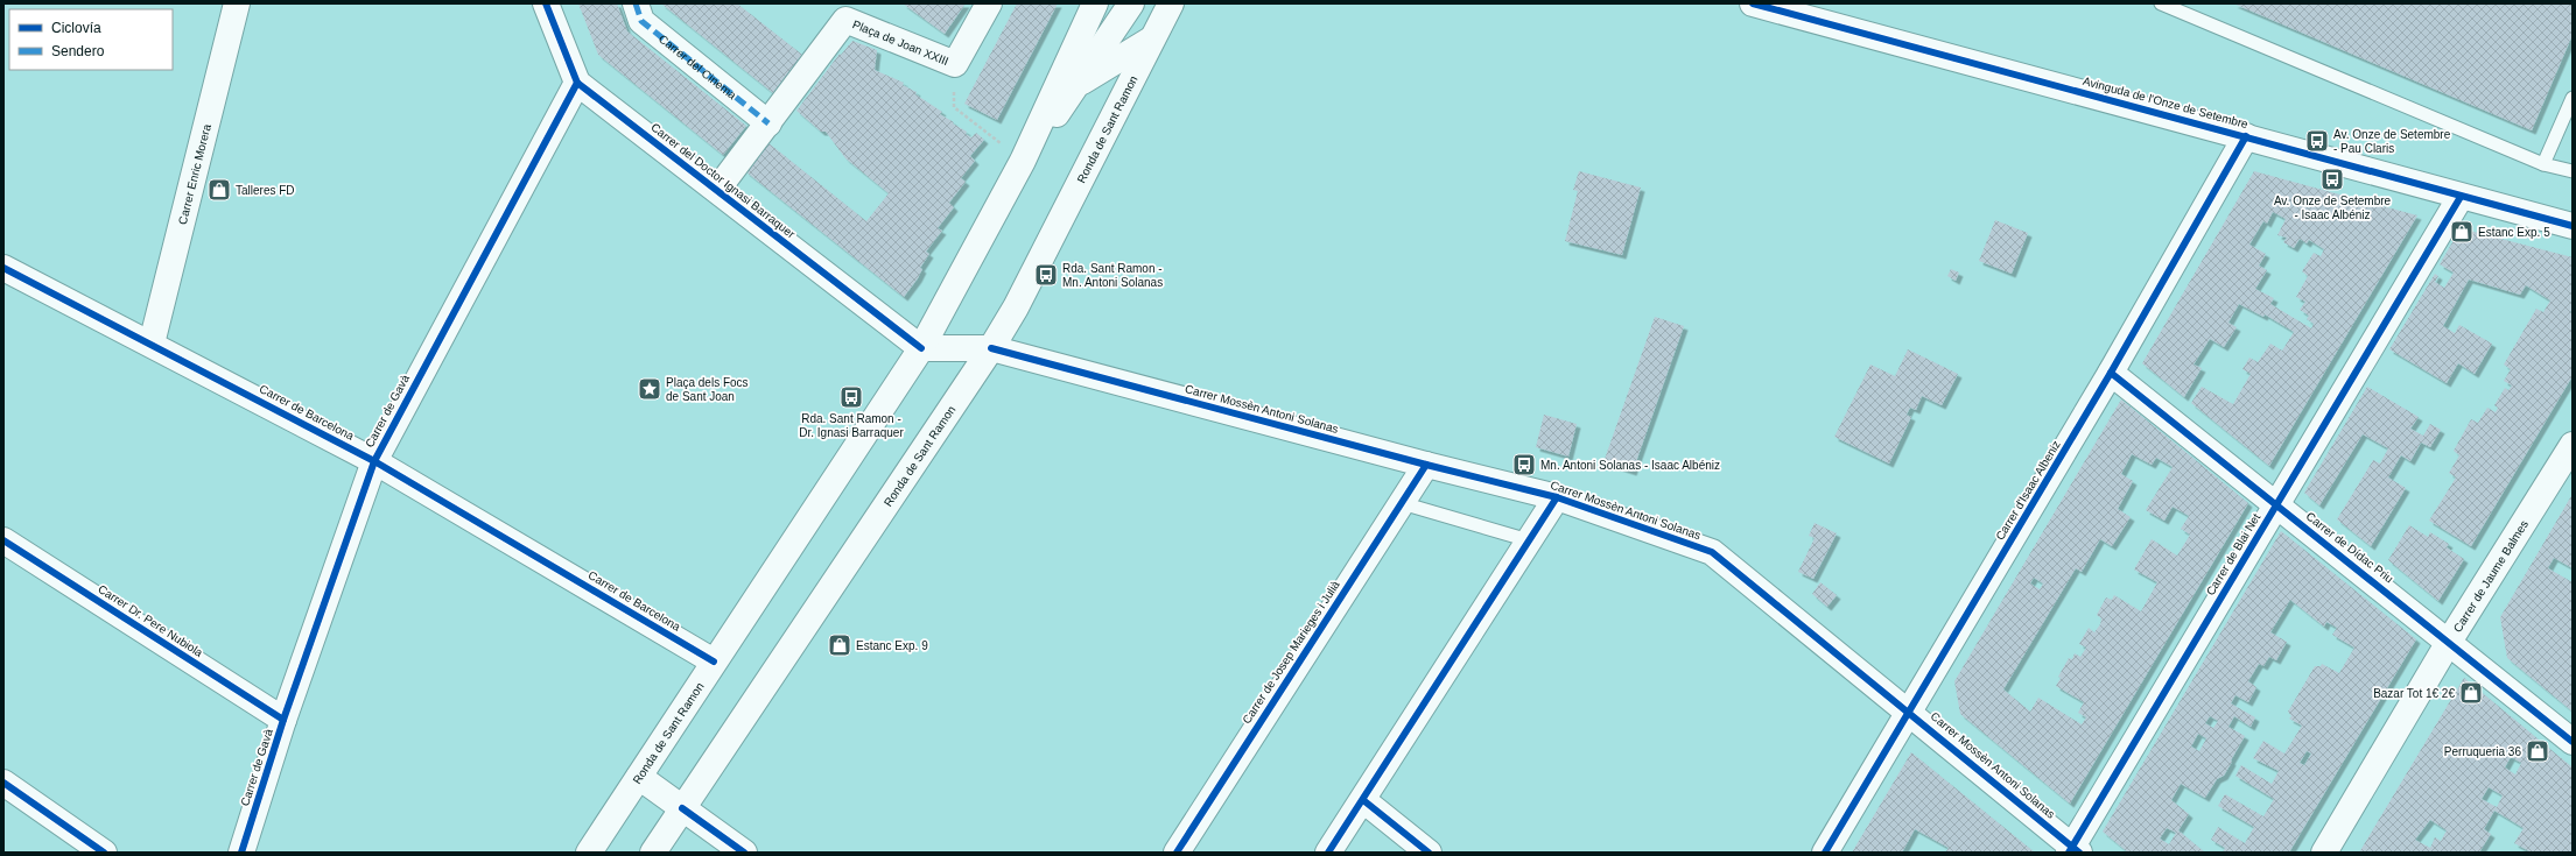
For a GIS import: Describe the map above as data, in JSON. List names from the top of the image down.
{
  "streets": {
    "street": [
      "Plaça de Joan XXIII",
      "Carrer del Cinema",
      "Avinguda de l'Onze de Setembre",
      "Ronda de Sant Ramon",
      "Carrer Enric Morera",
      "Carrer del Doctor Ignasi Barraquer",
      "Carrer Mossèn Antoni Solanas",
      "Carrer de Gavà",
      "Carrer de Barcelona",
      "Carrer d'Isaac Albeniz",
      "Carrer de Dídac Priu",
      "Carrer de Blai Net",
      "Carrer de Jaume Balmes",
      "Carrer Dr. Pere Nubiola",
      "Carrer de Josep Marieges i Julià"
    ]
  },
  "crossings": [
    ["Plaça de Joan XXIII", "Carrer del Cinema"],
    ["Avinguda de l'Onze de Setembre", "Carrer d'Isaac Albeniz"],
    ["Avinguda de l'Onze de Setembre", "Carrer de Blai Net"],
    ["Ronda de Sant Ramon", "Carrer del Doctor Ignasi Barraquer"],
    ["Ronda de Sant Ramon", "Carrer Mossèn Antoni Solanas"],
    ["Ronda de Sant Ramon", "Carrer de Barcelona"],
    ["Carrer Enric Morera", "Carrer de Barcelona"],
    ["Carrer del Doctor Ignasi Barraquer", "Carrer Mossèn Antoni Solanas"],
    ["Carrer del Doctor Ignasi Barraquer", "Carrer de Gavà"],
    ["Carrer Mossèn Antoni Solanas", "Carrer d'Isaac Albeniz"],
    ["Carrer Mossèn Antoni Solanas", "Carrer de Blai Net"],
    ["Carrer Mossèn Antoni Solanas", "Carrer de Josep Marieges i Julià"],
    ["Carrer de Gavà", "Carrer de Barcelona"],
    ["Carrer de Gavà", "Carrer Dr. Pere Nubiola"],
    ["Carrer d'Isaac Albeniz", "Carrer de Dídac Priu"],
    ["Carrer de Dídac Priu", "Carrer de Blai Net"],
    ["Carrer de Dídac Priu", "Carrer de Jaume Balmes"]
  ],
  "places": {
    "bus stop": [
      "Av. Onze de Setembre - Pau Claris",
      "Av. Onze de Setembre - Isaac Albéniz",
      "Rda. Sant Ramon - Mn. Antoni Solanas",
      "Rda. Sant Ramon - Dr. Ignasi Barraquer",
      "Mn. Antoni Solanas - Isaac Albéniz"
    ],
    "shop": [
      "Talleres FD",
      "Estanc Exp. 5",
      "Estanc Exp. 9",
      "Bazar Tot 1€ 2€",
      "Perruqueria 36"
    ],
    "place": ["Plaça dels Focs de Sant Joan"]
  },
  "legend": ["Ciclovía", "Sendero"]
}
